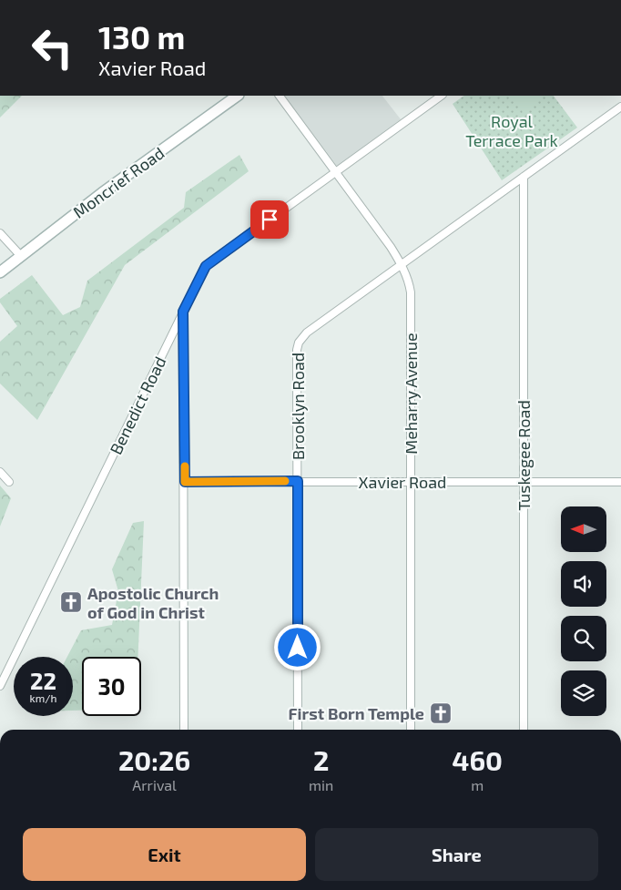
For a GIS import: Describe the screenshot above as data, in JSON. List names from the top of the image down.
{
  "streets": {
    "main road": ["Moncrief Road"],
    "street": [
      "Meharry Avenue",
      "Benedict Road",
      "Brooklyn Road",
      "Tuskegee Road",
      "Xavier Road"
    ]
  },
  "crossings": [
    ["Meharry Avenue", "Benedict Road"],
    ["Meharry Avenue", "Brooklyn Road"],
    ["Meharry Avenue", "Xavier Road"],
    ["Brooklyn Road", "Tuskegee Road"],
    ["Brooklyn Road", "Xavier Road"],
    ["Tuskegee Road", "Xavier Road"]
  ],
  "parks": ["Royal Terrace Park"],
  "places": {
    "church": ["Apostolic Church of God in Christ", "First Born Temple"]
  },
  "north": "left",
  "page": {
    "turn": ["130 m", "Xavier Road"],
    "speed": "22 km/h",
    "limit": "30",
    "eta": [
      "20:26",
      "Arrival",
      "2",
      "min",
      "460",
      "m"
    ],
    "buttons": ["Exit", "Share"]
  }
}
